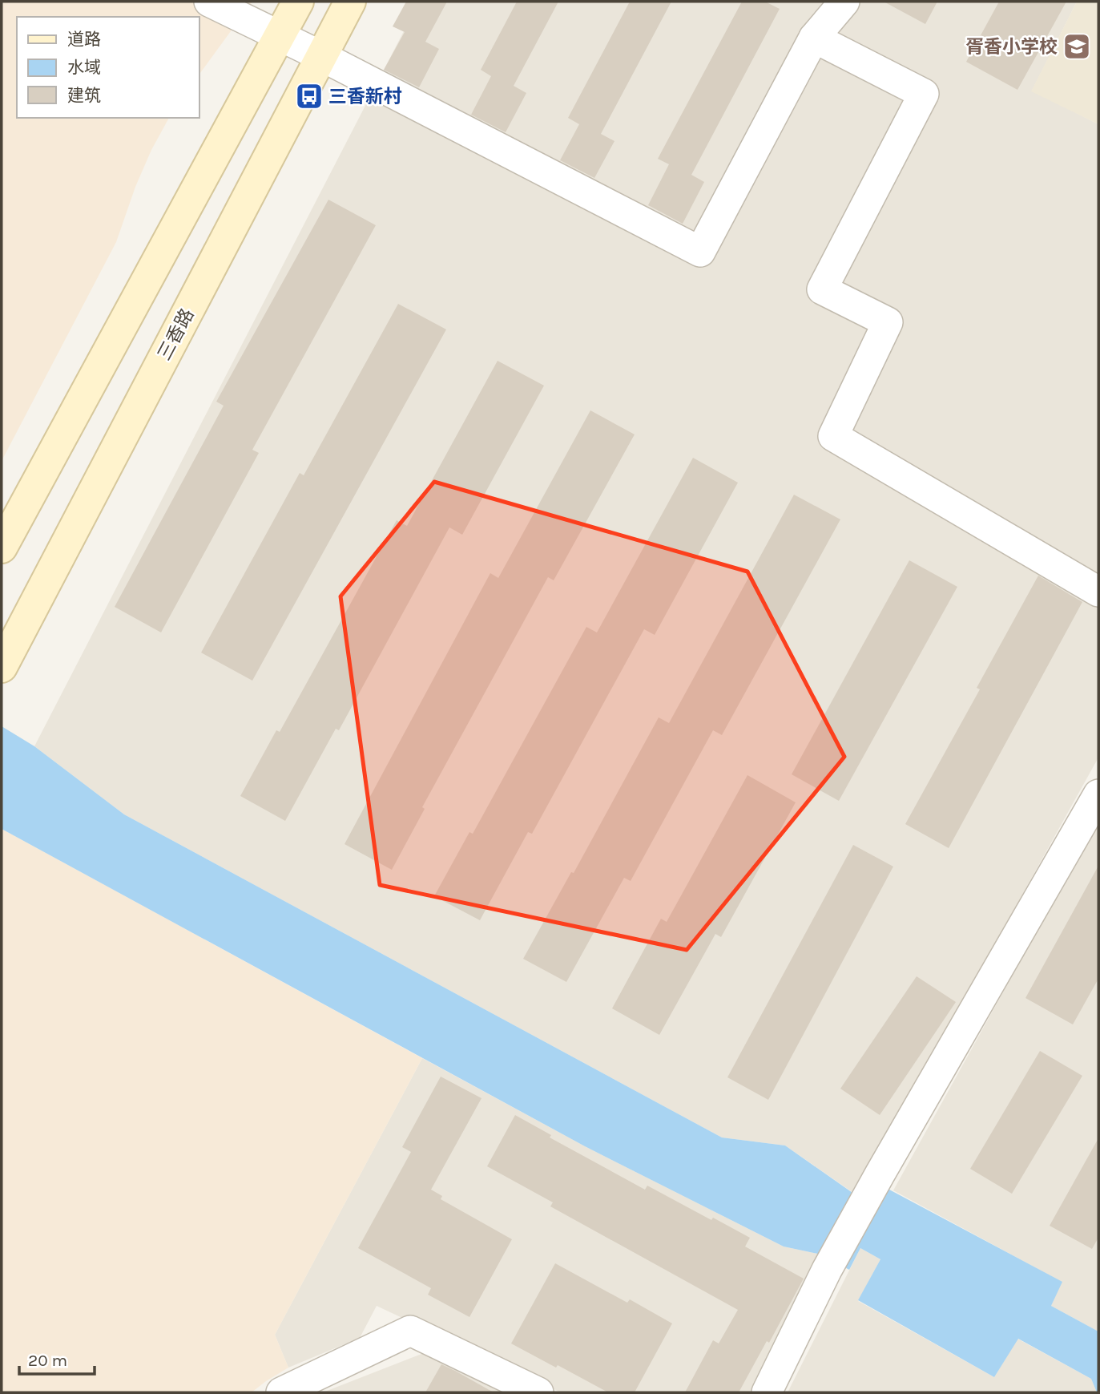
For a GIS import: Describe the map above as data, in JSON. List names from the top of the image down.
{
  "streets": {
    "main road": ["三香路"]
  },
  "places": {
    "school or university": ["胥香小学校"],
    "bus stop": ["三香新村"]
  },
  "legend": ["道路", "水域", "建筑"],
  "scale_bar": "20 m"
}
